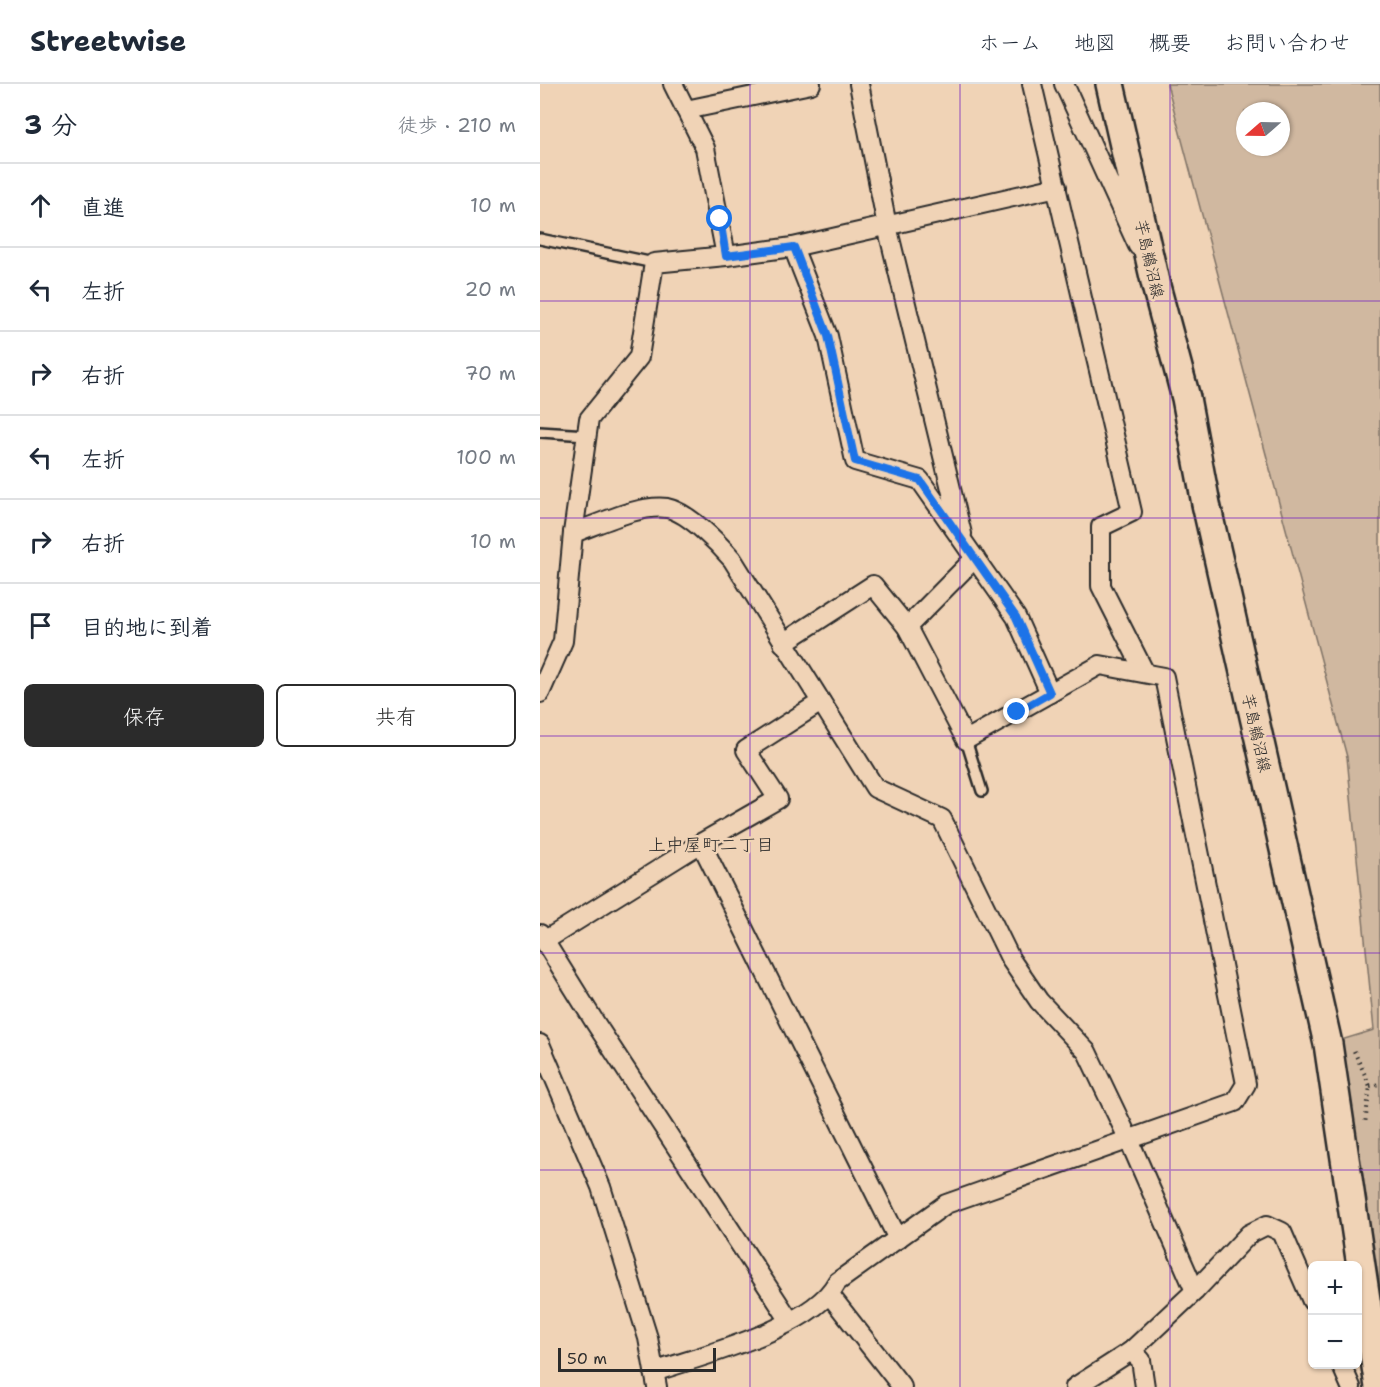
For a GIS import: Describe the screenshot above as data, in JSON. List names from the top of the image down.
{
  "streets": {
    "main road": ["芋島鵜沼線"]
  },
  "districts": ["上中屋町二丁目"],
  "scale_bar": "50 m",
  "north": "left",
  "page": {
    "header": "Streetwise",
    "nav": [
      "ホーム",
      "地図",
      "概要",
      "お問い合わせ"
    ],
    "heading": ["3 分", "徒歩 · 210 m"],
    "list": [
      ["直進", "10 m"],
      ["左折", "20 m"],
      ["右折", "70 m"],
      ["左折", "100 m"],
      ["右折", "10 m"],
      "目的地に到着"
    ],
    "buttons": ["保存", "共有"],
    "map_buttons": ["+", "−"],
    "scale": "50 m"
  }
}
